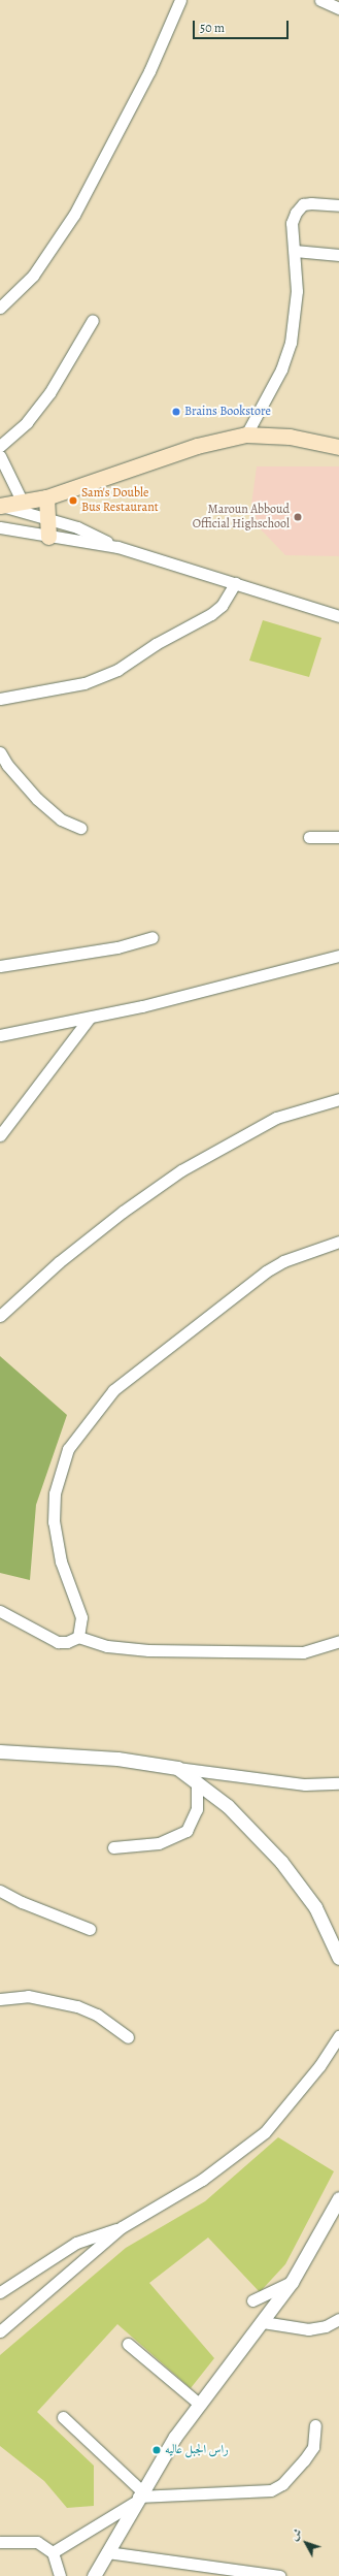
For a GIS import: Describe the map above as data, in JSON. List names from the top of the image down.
{
  "places": [
    "Brains Bookstore",
    "Sam's Double Bus Restaurant",
    "Maroun Abboud Official Highschool",
    "راس الجبل عاليه"
  ],
  "scale_bar": "50 m",
  "north": "top left"
}
